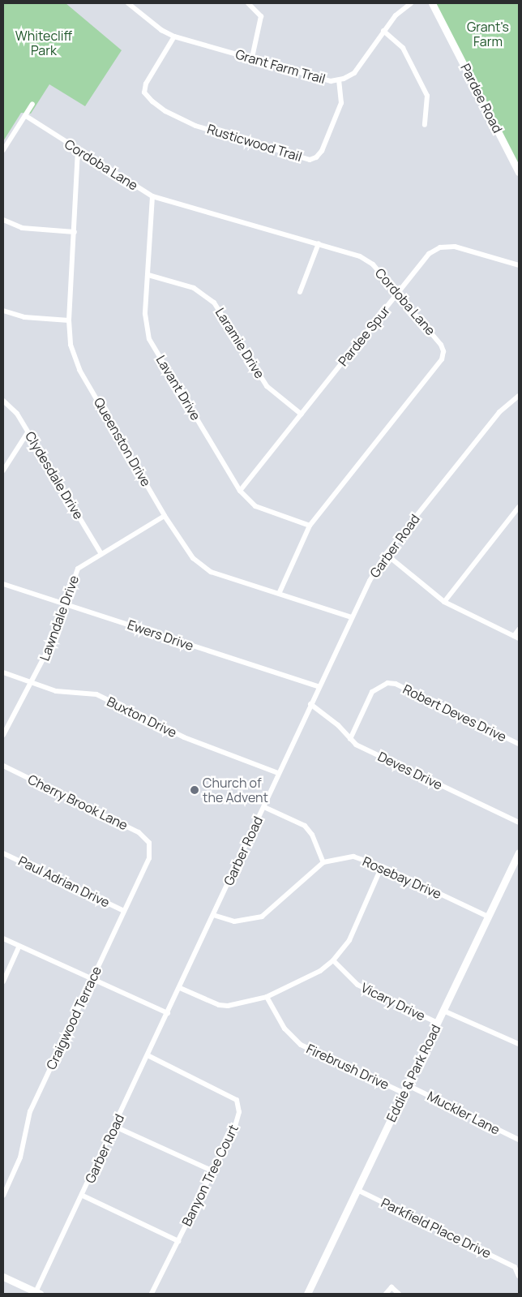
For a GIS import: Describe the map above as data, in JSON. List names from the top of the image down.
{
  "streets": {
    "street": [
      "Grant Farm Trail",
      "Pardee Road",
      "Rusticwood Trail",
      "Cordoba Lane",
      "Pardee Spur",
      "Laramie Drive",
      "Lavant Drive",
      "Queenston Drive",
      "Clydesdale Drive",
      "Garber Road",
      "Lawndale Drive",
      "Ewers Drive",
      "Robert Deves Drive",
      "Buxton Drive",
      "Deves Drive",
      "Cherry Brook Lane",
      "Rosebay Drive",
      "Paul Adrian Drive",
      "Vicary Drive",
      "Craigwood Terrace",
      "Firebrush Drive",
      "Eddie & Park Road",
      "Muckler Lane",
      "Banyon Tree Court",
      "Parkfield Place Drive"
    ]
  },
  "crossings": [
    ["Grant Farm Trail", "Rusticwood Trail"],
    ["Cordoba Lane", "Pardee Spur"],
    ["Cordoba Lane", "Lavant Drive"],
    ["Cordoba Lane", "Queenston Drive"],
    ["Pardee Spur", "Laramie Drive"],
    ["Pardee Spur", "Lavant Drive"],
    ["Laramie Drive", "Lavant Drive"],
    ["Queenston Drive", "Garber Road"],
    ["Queenston Drive", "Lawndale Drive"],
    ["Clydesdale Drive", "Lawndale Drive"],
    ["Garber Road", "Ewers Drive"],
    ["Garber Road", "Buxton Drive"],
    ["Garber Road", "Deves Drive"],
    ["Garber Road", "Banyon Tree Court"],
    ["Lawndale Drive", "Ewers Drive"],
    ["Lawndale Drive", "Buxton Drive"],
    ["Robert Deves Drive", "Deves Drive"],
    ["Cherry Brook Lane", "Craigwood Terrace"],
    ["Rosebay Drive", "Eddie & Park Road"],
    ["Paul Adrian Drive", "Craigwood Terrace"],
    ["Vicary Drive", "Eddie & Park Road"],
    ["Firebrush Drive", "Eddie & Park Road"],
    ["Eddie & Park Road", "Muckler Lane"],
    ["Eddie & Park Road", "Parkfield Place Drive"]
  ],
  "parks": ["Grant's Farm", "Whitecliff Park"],
  "places": ["Church of the Advent"]
}
